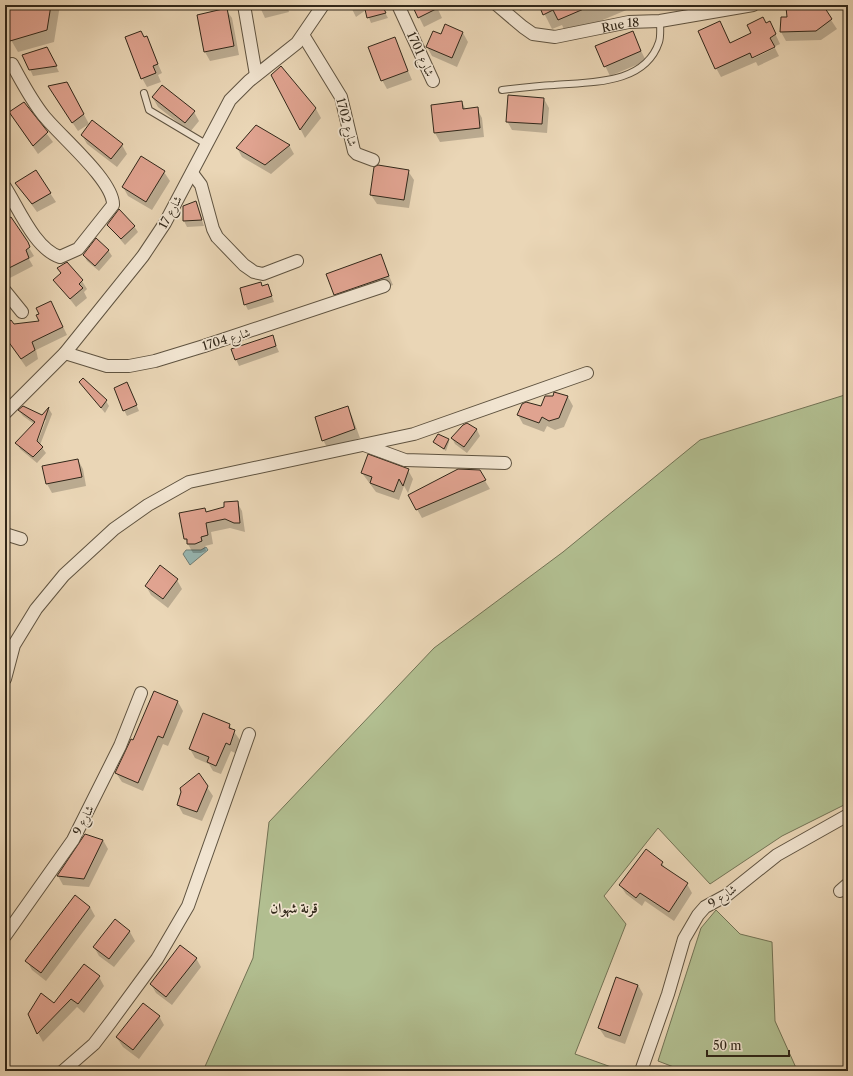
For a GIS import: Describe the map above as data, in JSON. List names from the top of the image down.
{
  "streets": {
    "street": [
      "Rue 18",
      "شارع 1701",
      "شارع 1702",
      "شارع 17",
      "شارع 1704",
      "شارع 9"
    ]
  },
  "crossings": [
    ["شارع 1702", "شارع 17"],
    ["شارع 17", "شارع 1704"]
  ],
  "districts": ["قرنة شهوان"],
  "scale_bar": "50 m"
}
